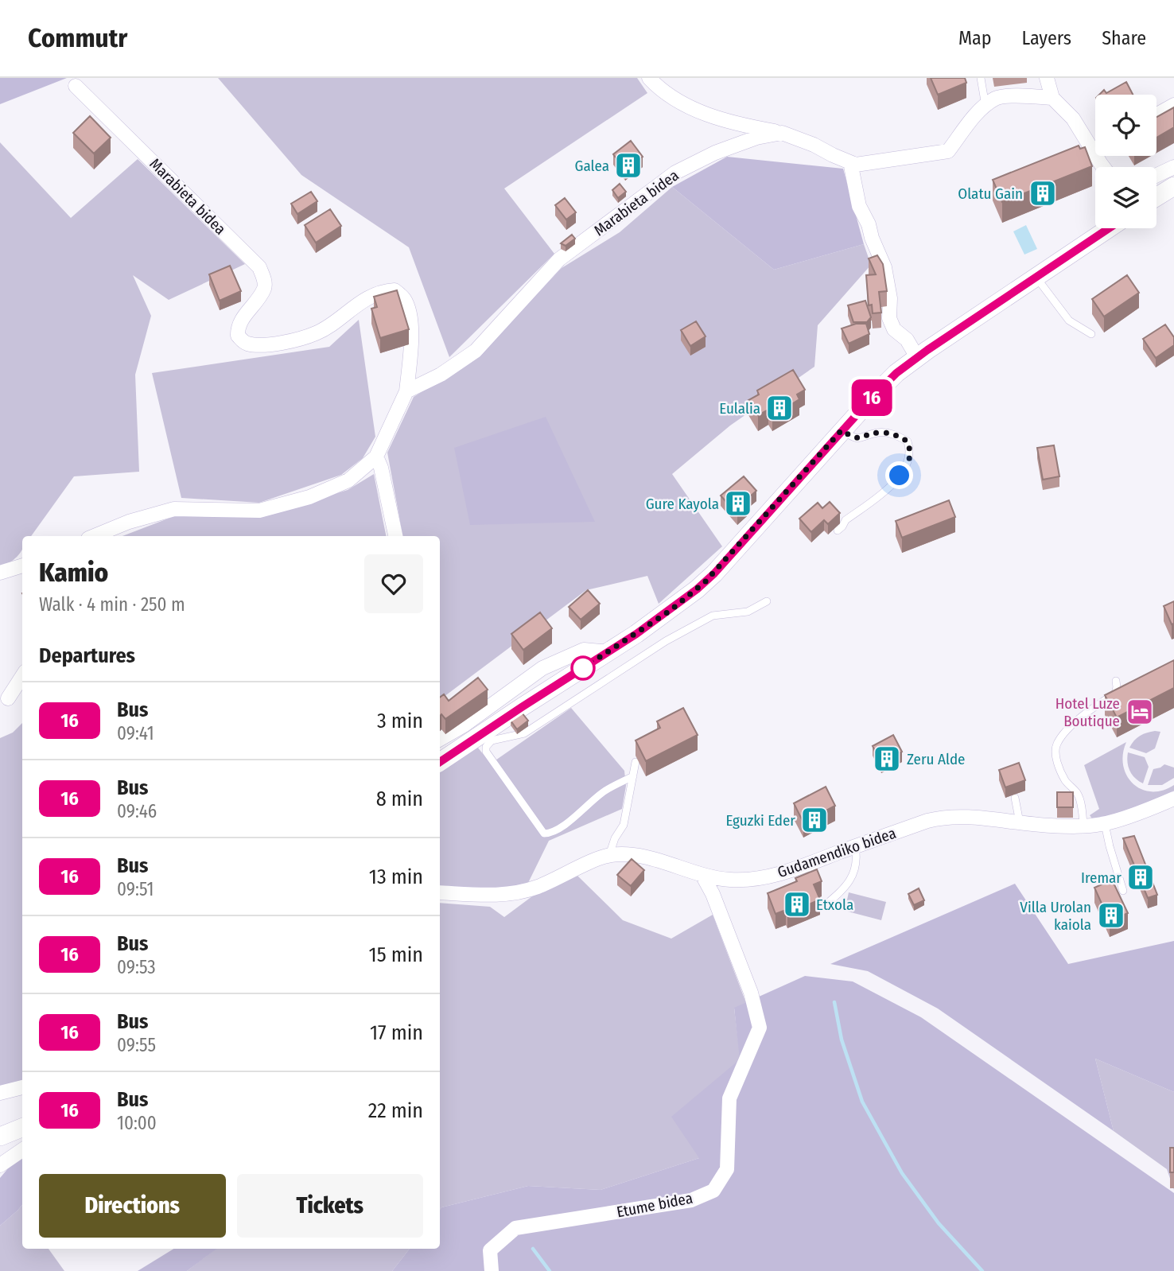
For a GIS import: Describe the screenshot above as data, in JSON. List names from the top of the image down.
{
  "streets": {
    "street": ["Marabieta bidea", "Gudamendiko bidea", "Etume bidea"]
  },
  "crossings": [
    ["Gudamendiko bidea", "Etume bidea"]
  ],
  "places": {
    "building": [
      "Galea",
      "Olatu Gain",
      "Eulalia",
      "Gure Kayola",
      "Zeru Alde",
      "Eguzki Eder",
      "Iremar",
      "Etxola",
      "Villa Urolan kaiola"
    ],
    "hotel": ["Hotel Luze Boutique"]
  },
  "lines": ["bus line 16"],
  "page": {
    "header": "Commutr",
    "nav": ["Map", "Layers", "Share"],
    "on_map": "16",
    "heading": [
      ["Kamio", "Walk · 4 min · 250 m"],
      "Departures"
    ],
    "list": [
      {
        "mark": "16",
        "name": "Bus",
        "note": "09:41",
        "value": "3 min"
      },
      {
        "mark": "16",
        "name": "Bus",
        "note": "09:46",
        "value": "8 min"
      },
      {
        "mark": "16",
        "name": "Bus",
        "note": "09:51",
        "value": "13 min"
      },
      {
        "mark": "16",
        "name": "Bus",
        "note": "09:53",
        "value": "15 min"
      },
      {
        "mark": "16",
        "name": "Bus",
        "note": "09:55",
        "value": "17 min"
      },
      {
        "mark": "16",
        "name": "Bus",
        "note": "10:00",
        "value": "22 min"
      }
    ],
    "buttons": ["Directions", "Tickets"]
  }
}
